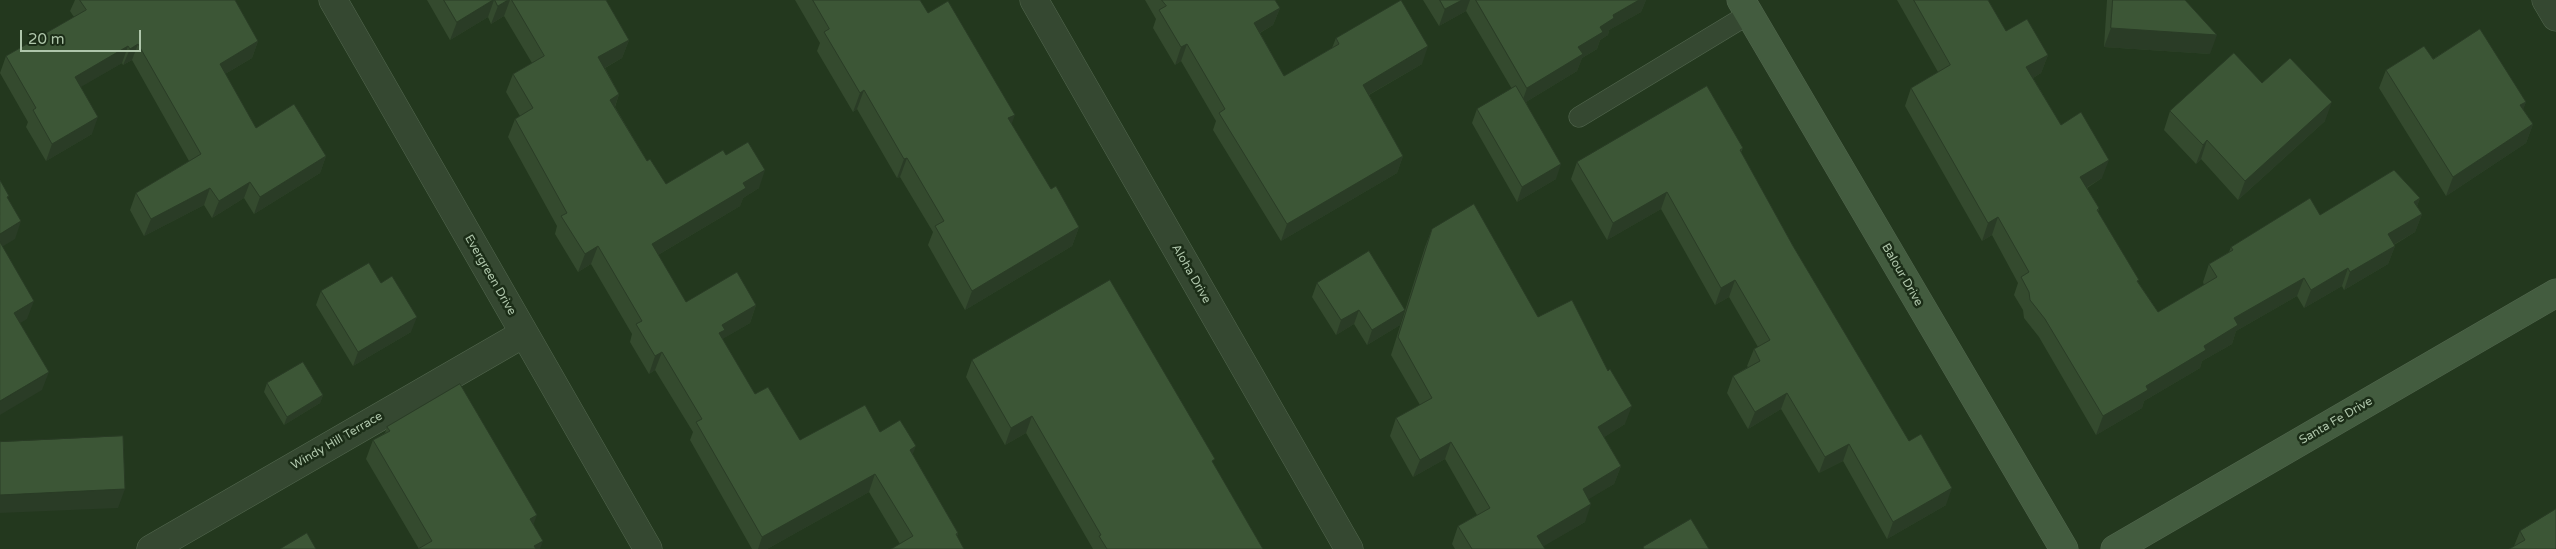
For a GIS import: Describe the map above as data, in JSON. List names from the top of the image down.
{
  "streets": {
    "street": [
      "Aloha Drive",
      "Evergreen Drive",
      "Balour Drive",
      "Santa Fe Drive",
      "Windy Hill Terrace"
    ]
  },
  "crossings": [
    ["Evergreen Drive", "Windy Hill Terrace"]
  ],
  "scale_bar": "20 m"
}
